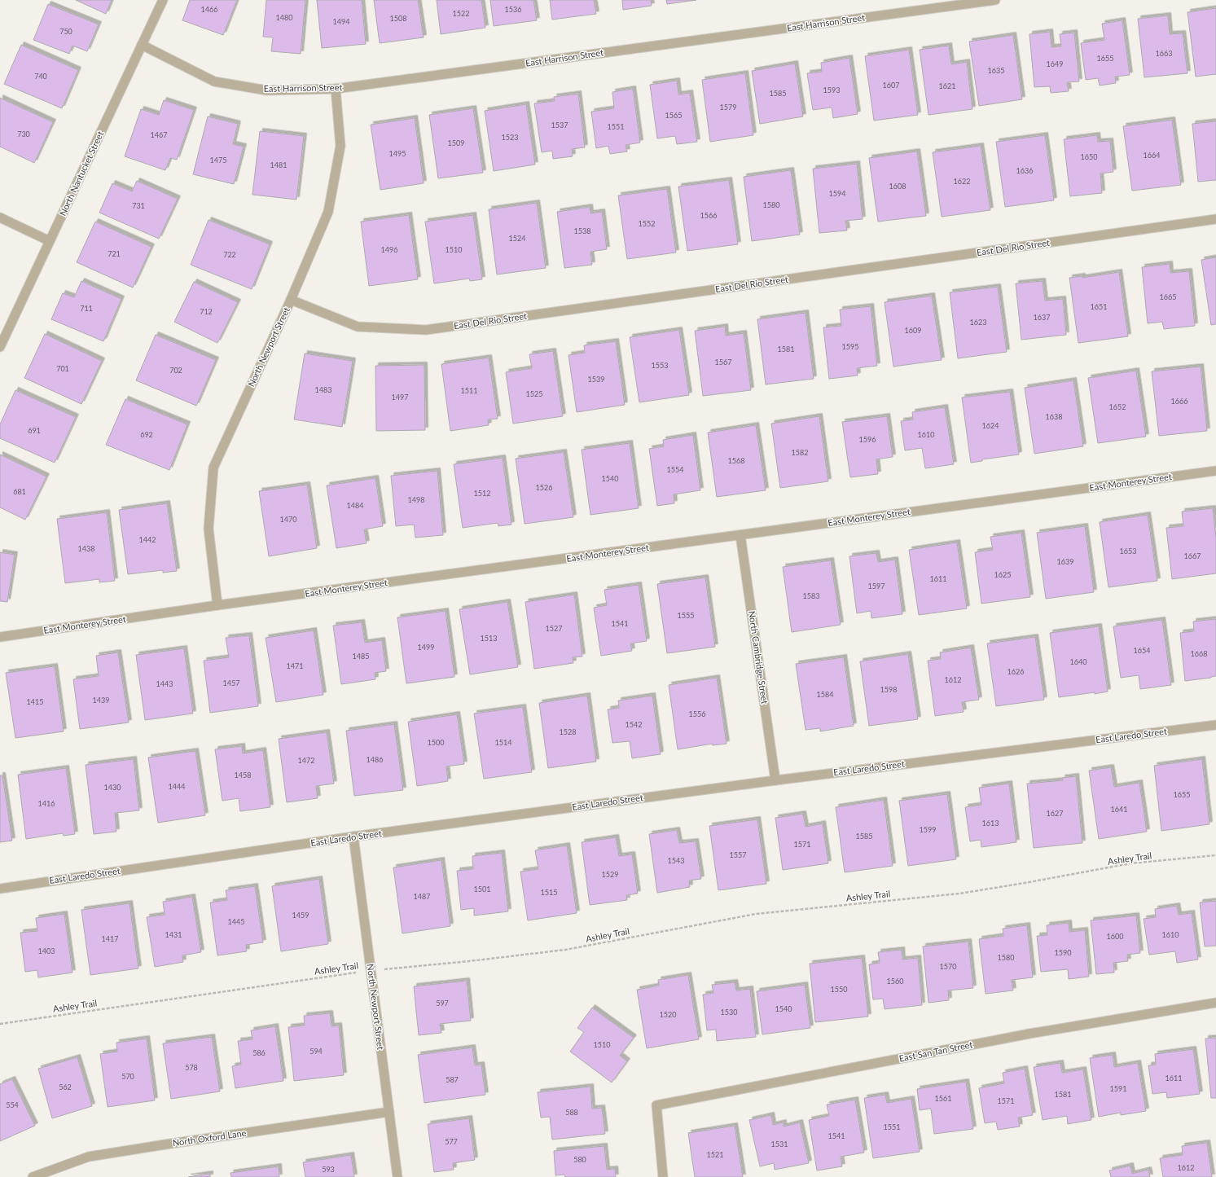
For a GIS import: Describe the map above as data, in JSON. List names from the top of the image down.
{
  "streets": {
    "street": [
      "East Harrison Street",
      "North Nantucket Street",
      "East Del Rio Street",
      "North Newport Street",
      "East Monterey Street",
      "North Cambridge Street",
      "East Laredo Street",
      "East San Tan Street",
      "North Oxford Lane"
    ],
    "path": ["Ashley Trail"]
  },
  "crossings": [
    ["East Harrison Street", "North Nantucket Street"],
    ["East Harrison Street", "North Newport Street"],
    ["East Del Rio Street", "North Newport Street"],
    ["North Newport Street", "East Monterey Street"],
    ["North Newport Street", "East Laredo Street"],
    ["North Newport Street", "Ashley Trail"],
    ["North Newport Street", "North Oxford Lane"],
    ["East Monterey Street", "North Cambridge Street"],
    ["North Cambridge Street", "East Laredo Street"]
  ],
  "house_numbers": [
    "1466",
    "1536",
    "1522",
    "1480",
    "1508",
    "1494",
    "750",
    "1663",
    "1655",
    "1649",
    "1635",
    "740",
    "1607",
    "1621",
    "1593",
    "1585",
    "1579",
    "1565",
    "1537",
    "1551",
    "730",
    "1467",
    "1523",
    "1509",
    "1495",
    "1664",
    "1650",
    "1475",
    "1481",
    "1636",
    "1622",
    "1608",
    "1594",
    "1580",
    "731",
    "1566",
    "1552",
    "1538",
    "1524",
    "1496",
    "1510",
    "721",
    "722",
    "1665",
    "1651",
    "711",
    "712",
    "1637",
    "1623",
    "1609",
    "1595",
    "1581",
    "1567",
    "1553",
    "701",
    "702",
    "1539",
    "1483",
    "1511",
    "1525",
    "1497",
    "1666",
    "1652",
    "1638",
    "1624",
    "691",
    "692",
    "1610",
    "1596",
    "1582",
    "1568",
    "1554",
    "1540",
    "1526",
    "681",
    "1512",
    "1498",
    "1484",
    "1470",
    "1442",
    "1438",
    "1653",
    "1667",
    "1639",
    "1625",
    "1611",
    "1597",
    "1583",
    "1555",
    "1541",
    "1527",
    "1513",
    "1499",
    "1654",
    "1668",
    "1485",
    "1640",
    "1471",
    "1626",
    "1612",
    "1457",
    "1443",
    "1598",
    "1584",
    "1439",
    "1415",
    "1556",
    "1542",
    "1528",
    "1500",
    "1514",
    "1486",
    "1472",
    "1458",
    "1444",
    "1430",
    "1655",
    "1416",
    "1641",
    "1627",
    "1613",
    "1599",
    "1585",
    "1571",
    "1557",
    "1543",
    "1529",
    "1501",
    "1515",
    "1487",
    "1459",
    "1445",
    "1431",
    "1610",
    "1600",
    "1417",
    "1403",
    "1590",
    "1580",
    "1570",
    "1560",
    "1550",
    "597",
    "1540",
    "1530",
    "1520",
    "1510",
    "594",
    "586",
    "578",
    "570",
    "1611",
    "587",
    "562",
    "1591",
    "1581",
    "1561",
    "1571",
    "554",
    "588",
    "1551",
    "1541",
    "577",
    "1531",
    "1521",
    "580",
    "1612",
    "593"
  ]
}
